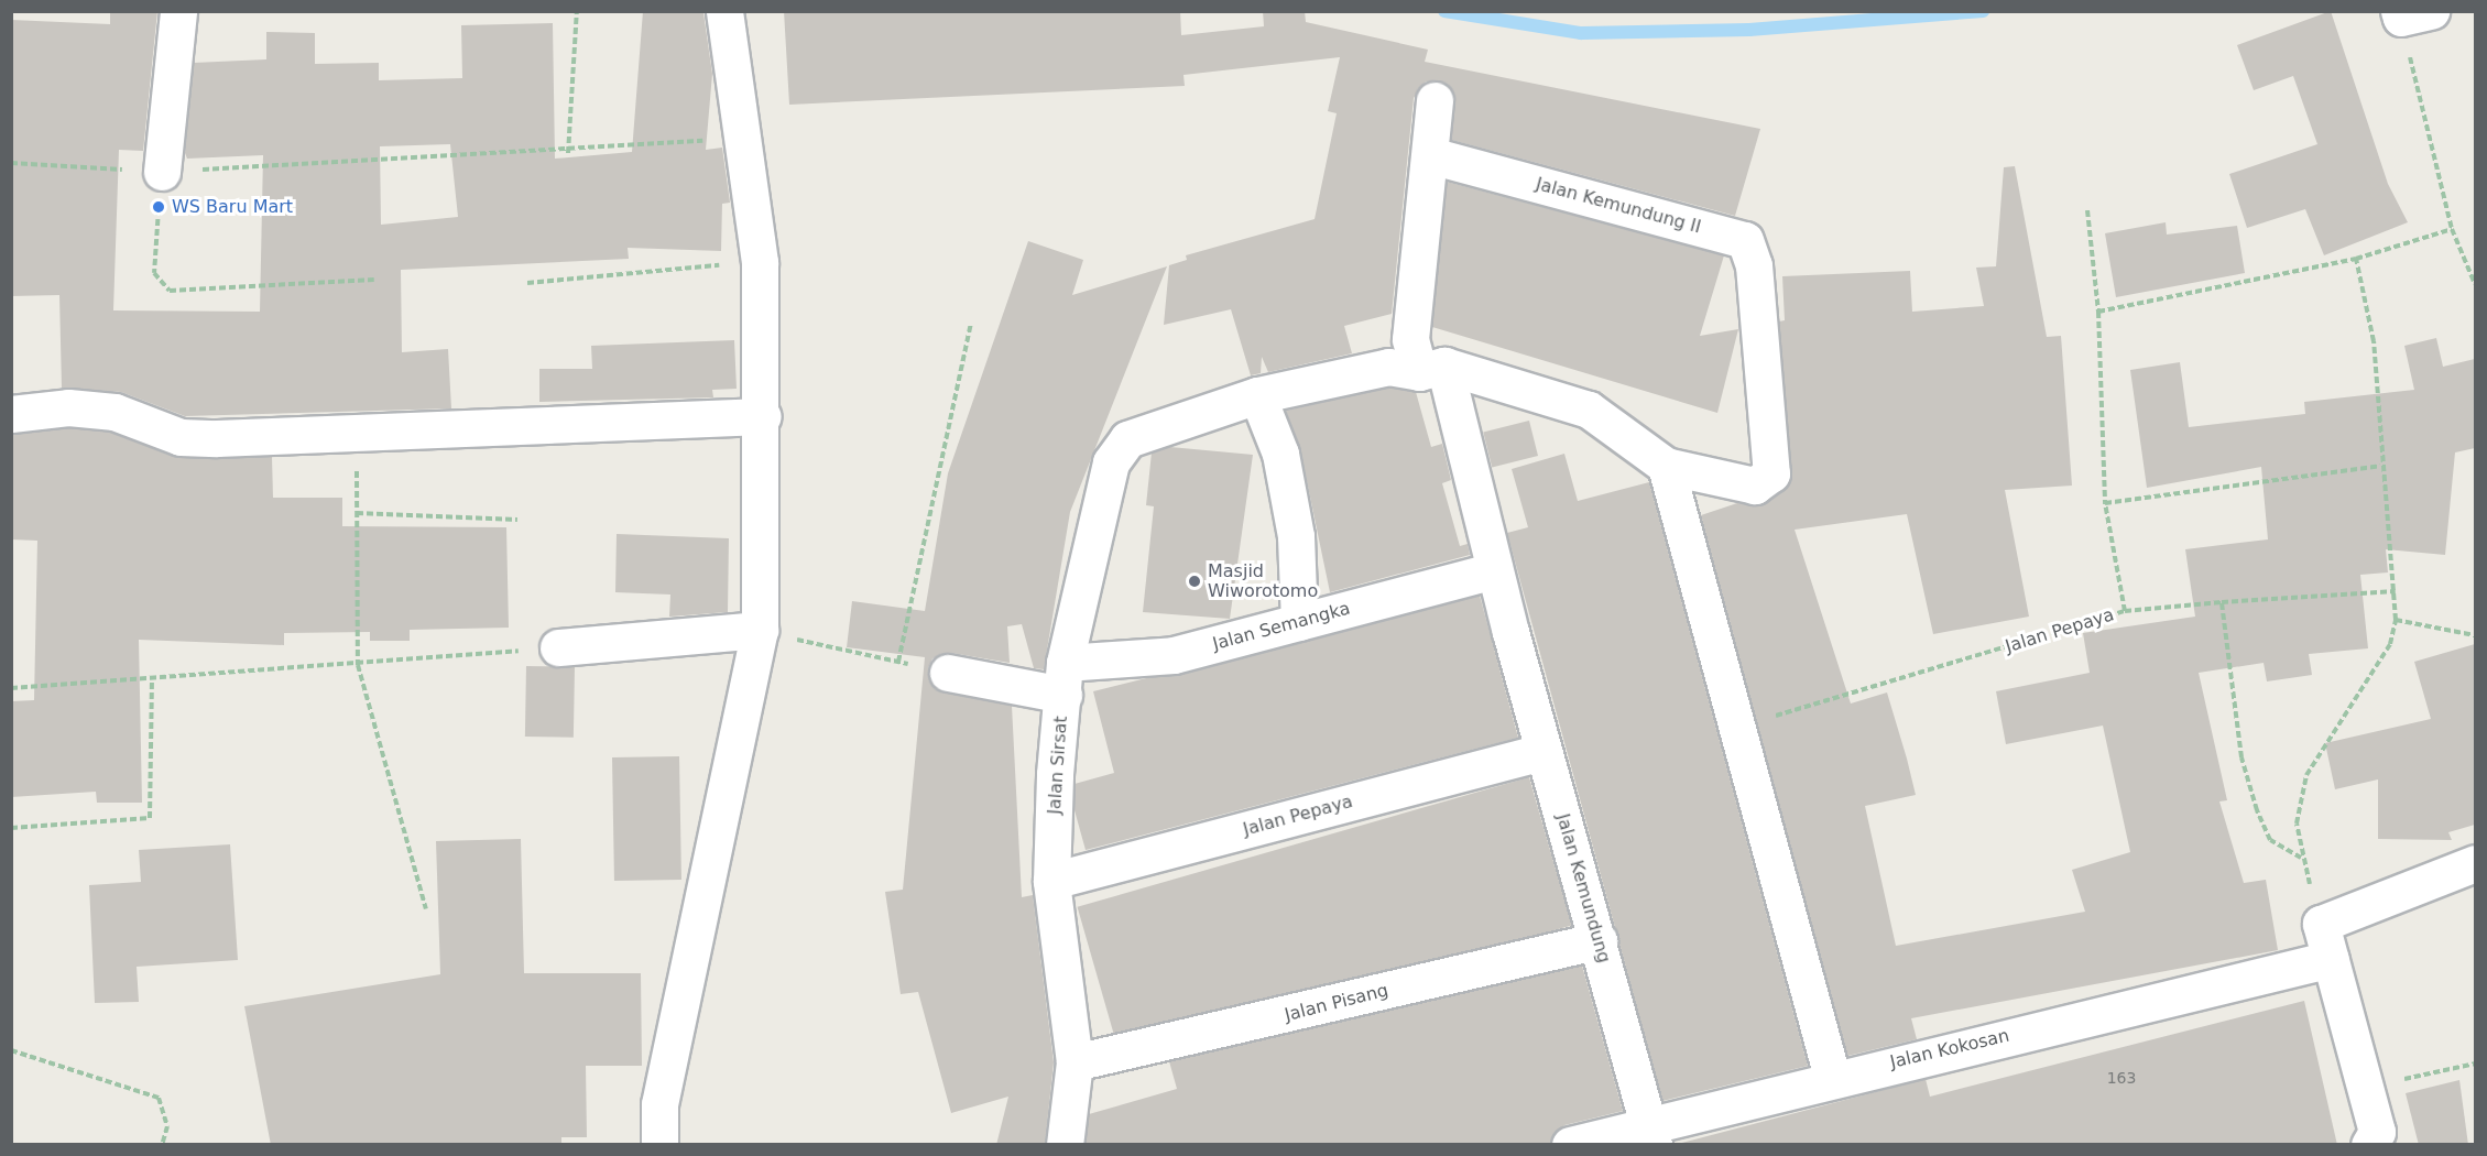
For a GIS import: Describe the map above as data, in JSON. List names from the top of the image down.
{
  "streets": {
    "street": [
      "Jalan Kemundung II",
      "Jalan Semangka",
      "Jalan Pepaya",
      "Jalan Sirsat",
      "Jalan Kemundung",
      "Jalan Pisang",
      "Jalan Kokosan"
    ]
  },
  "crossings": [
    ["Jalan Kemundung II", "Jalan Sirsat"],
    ["Jalan Kemundung II", "Jalan Kemundung"],
    ["Jalan Semangka", "Jalan Sirsat"],
    ["Jalan Semangka", "Jalan Kemundung"],
    ["Jalan Pepaya", "Jalan Sirsat"],
    ["Jalan Pepaya", "Jalan Kemundung"],
    ["Jalan Sirsat", "Jalan Kemundung"],
    ["Jalan Sirsat", "Jalan Pisang"],
    ["Jalan Kemundung", "Jalan Pisang"],
    ["Jalan Kemundung", "Jalan Kokosan"]
  ],
  "places": ["WS Baru Mart", "Masjid Wiworotomo"],
  "house_numbers": ["163"]
}
